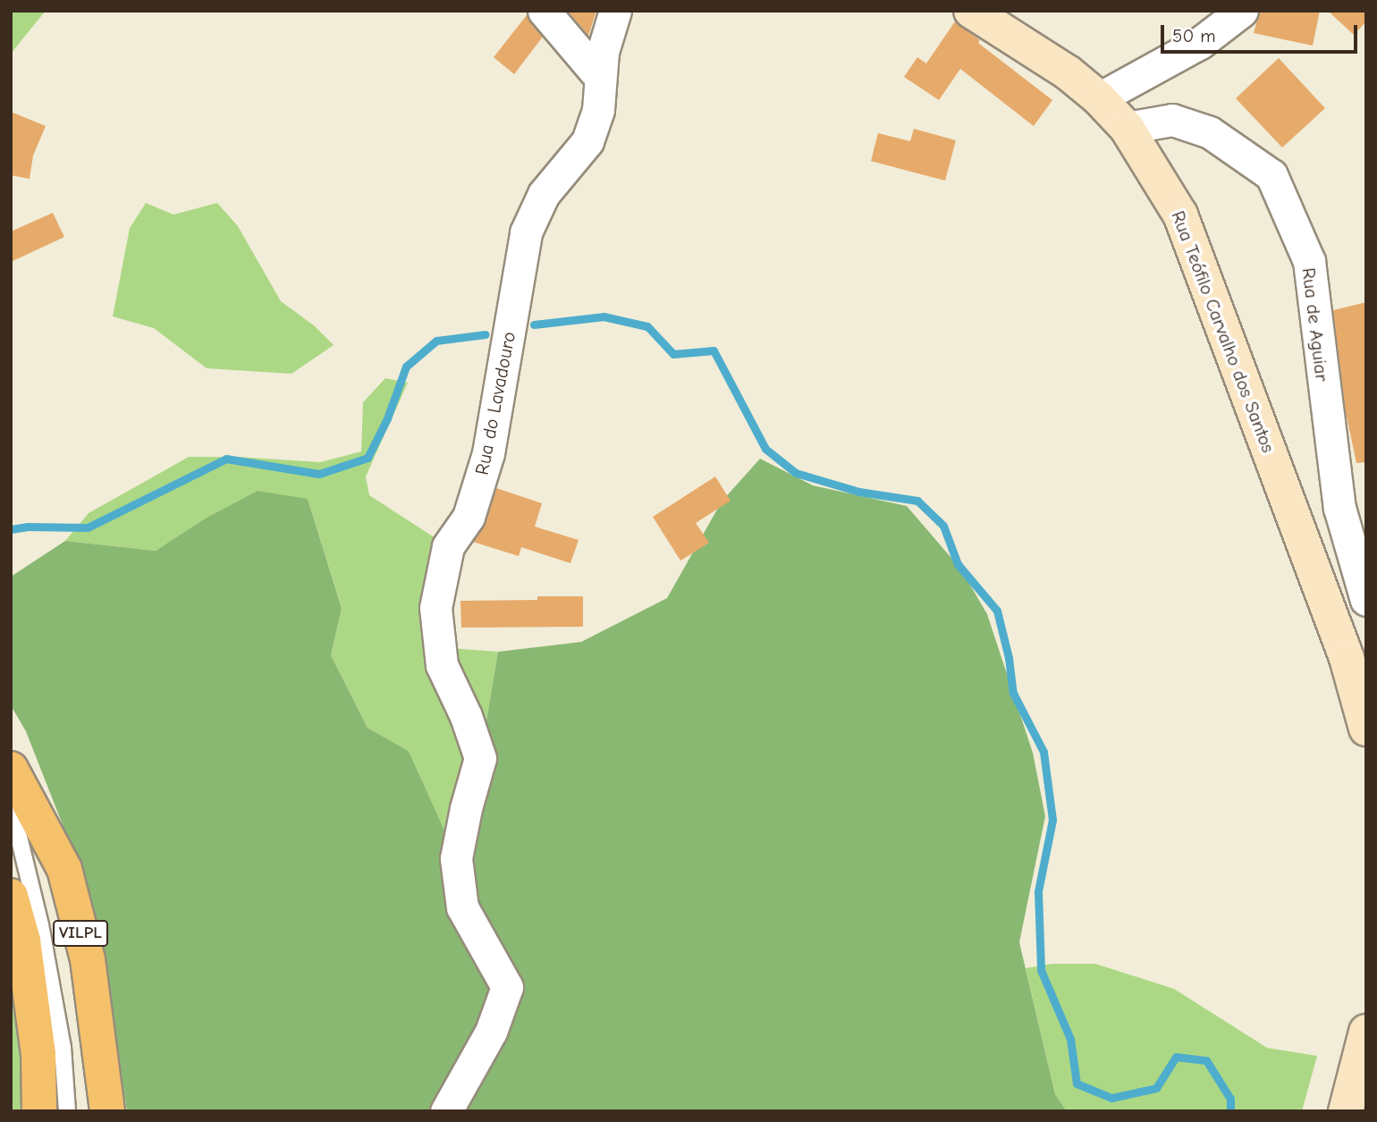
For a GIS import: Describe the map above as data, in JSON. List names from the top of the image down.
{
  "streets": {
    "highway": ["VILPL"],
    "main road": ["Rua Teófilo Carvalho dos Santos"],
    "street": ["Rua de Aguiar", "Rua do Lavadouro"]
  },
  "crossings": [
    ["Rua de Aguiar", "Rua Teófilo Carvalho dos Santos"]
  ],
  "scale_bar": "50 m"
}
